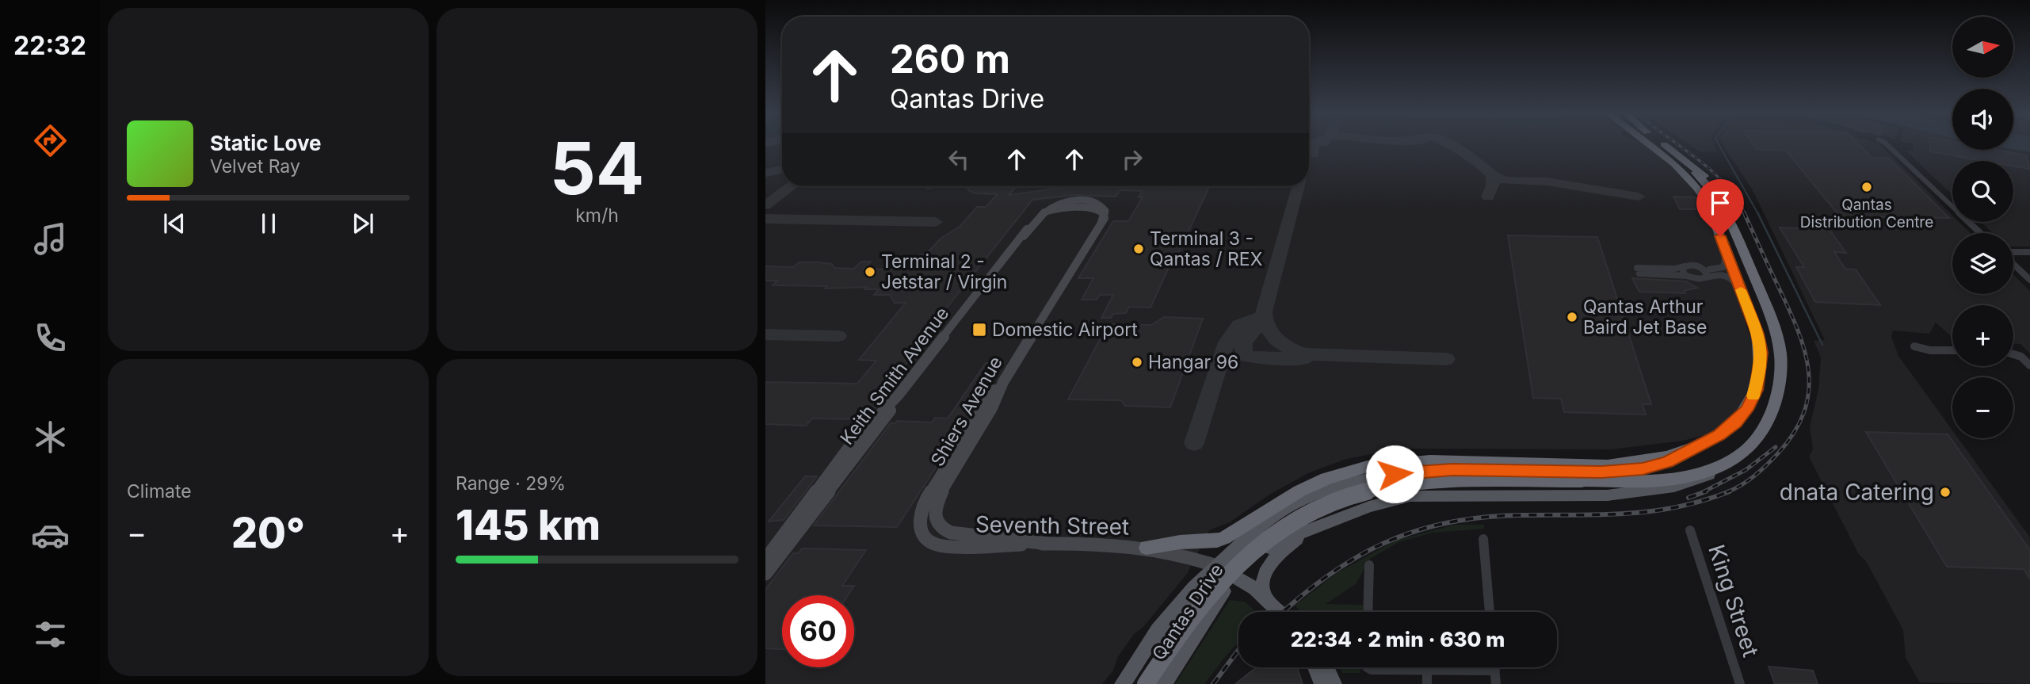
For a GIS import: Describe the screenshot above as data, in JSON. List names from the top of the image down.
{
  "streets": {
    "highway": ["Qantas Drive"],
    "street": [
      "Keith Smith Avenue",
      "Shiers Avenue",
      "Seventh Street",
      "King Street"
    ]
  },
  "crossings": [
    ["Keith Smith Avenue", "Shiers Avenue"],
    ["Shiers Avenue", "Seventh Street"],
    ["Seventh Street", "Qantas Drive"]
  ],
  "places": {
    "other": [
      "Qantas Distribution Centre",
      "Terminal 3 - Qantas / REX",
      "Terminal 2 - Jetstar / Virgin",
      "Qantas Arthur Baird Jet Base",
      "Hangar 96",
      "dnata Catering"
    ],
    "transit": ["Domestic Airport"]
  },
  "north": "right",
  "page": {
    "tabs": "22:32",
    "tile": [
      ["54", "km/h"],
      "Climate",
      ["Range · 29%", "145 km"]
    ],
    "map_buttons": ["+", "−"],
    "turn": ["260 m", "Qantas Drive"],
    "song": ["Static Love", "Velvet Ray"],
    "heat": ["−", "20°", "+"],
    "limit": "60",
    "trip": "22:34 · 2 min · 630 m"
  }
}
